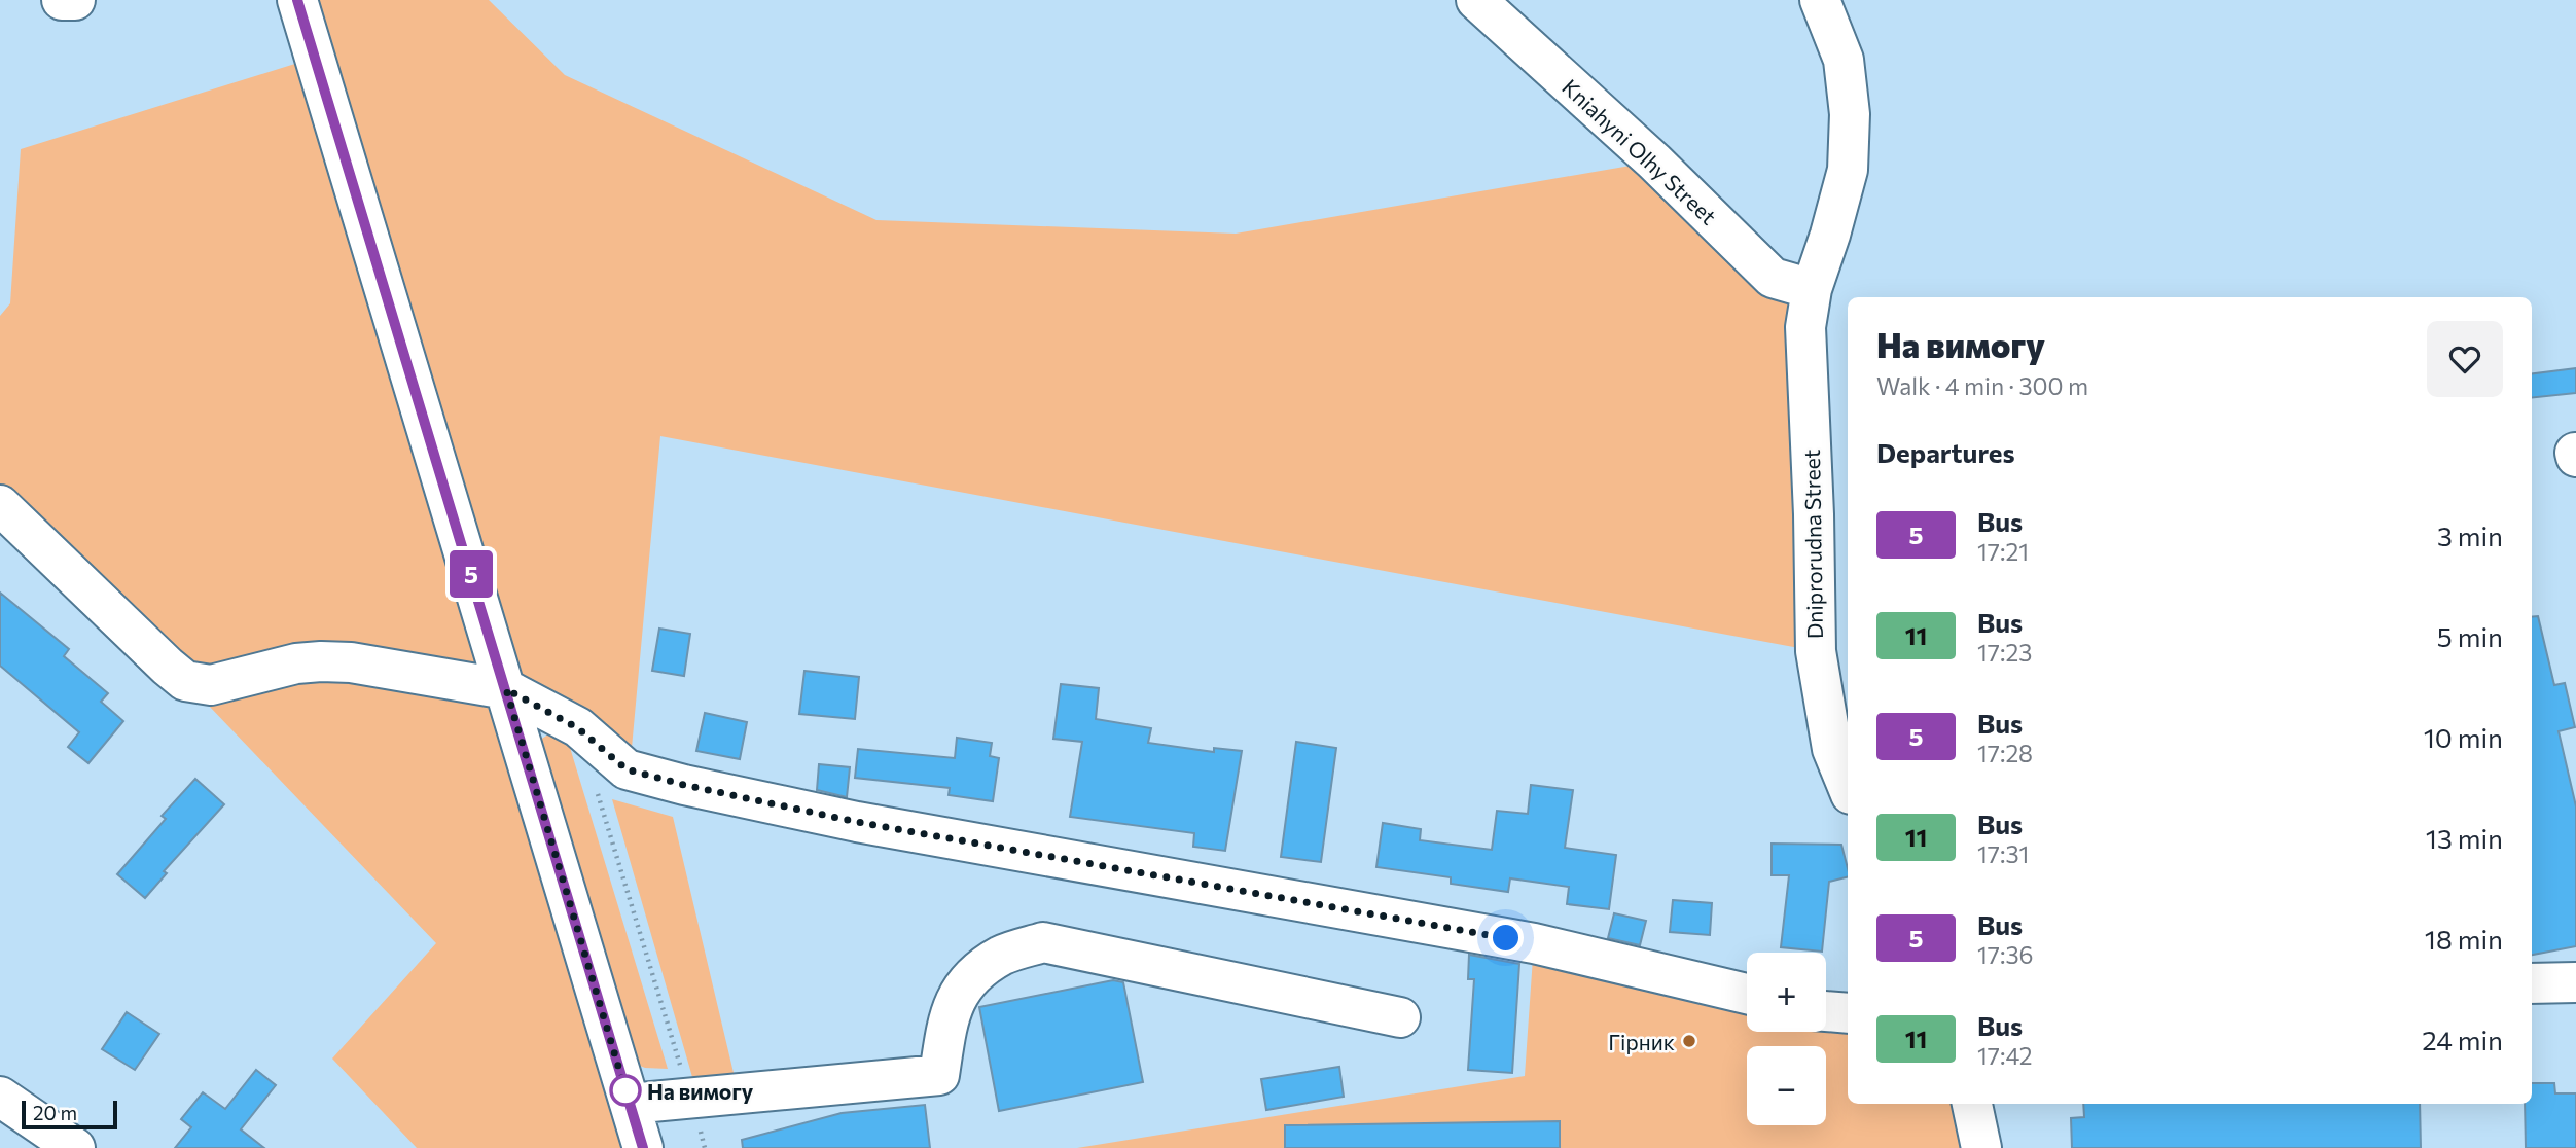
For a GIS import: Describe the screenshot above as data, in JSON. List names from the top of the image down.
{
  "streets": {
    "street": ["Kniahyni Olhy Street", "Dniprorudna Street"]
  },
  "crossings": [
    ["Kniahyni Olhy Street", "Dniprorudna Street"]
  ],
  "places": ["Гірник", "На вимогу"],
  "lines": ["bus line 5"],
  "scale_bar": "20 m",
  "page": {
    "on_map": "5",
    "heading": [
      ["На вимогу", "Walk · 4 min · 300 m"],
      "Departures"
    ],
    "list": [
      {
        "mark": "5",
        "name": "Bus",
        "note": "17:21",
        "value": "3 min"
      },
      {
        "mark": "11",
        "name": "Bus",
        "note": "17:23",
        "value": "5 min"
      },
      {
        "mark": "5",
        "name": "Bus",
        "note": "17:28",
        "value": "10 min"
      },
      {
        "mark": "11",
        "name": "Bus",
        "note": "17:31",
        "value": "13 min"
      },
      {
        "mark": "5",
        "name": "Bus",
        "note": "17:36",
        "value": "18 min"
      },
      {
        "mark": "11",
        "name": "Bus",
        "note": "17:42",
        "value": "24 min"
      }
    ],
    "map_buttons": ["+", "−"],
    "scale": "20 m"
  }
}
